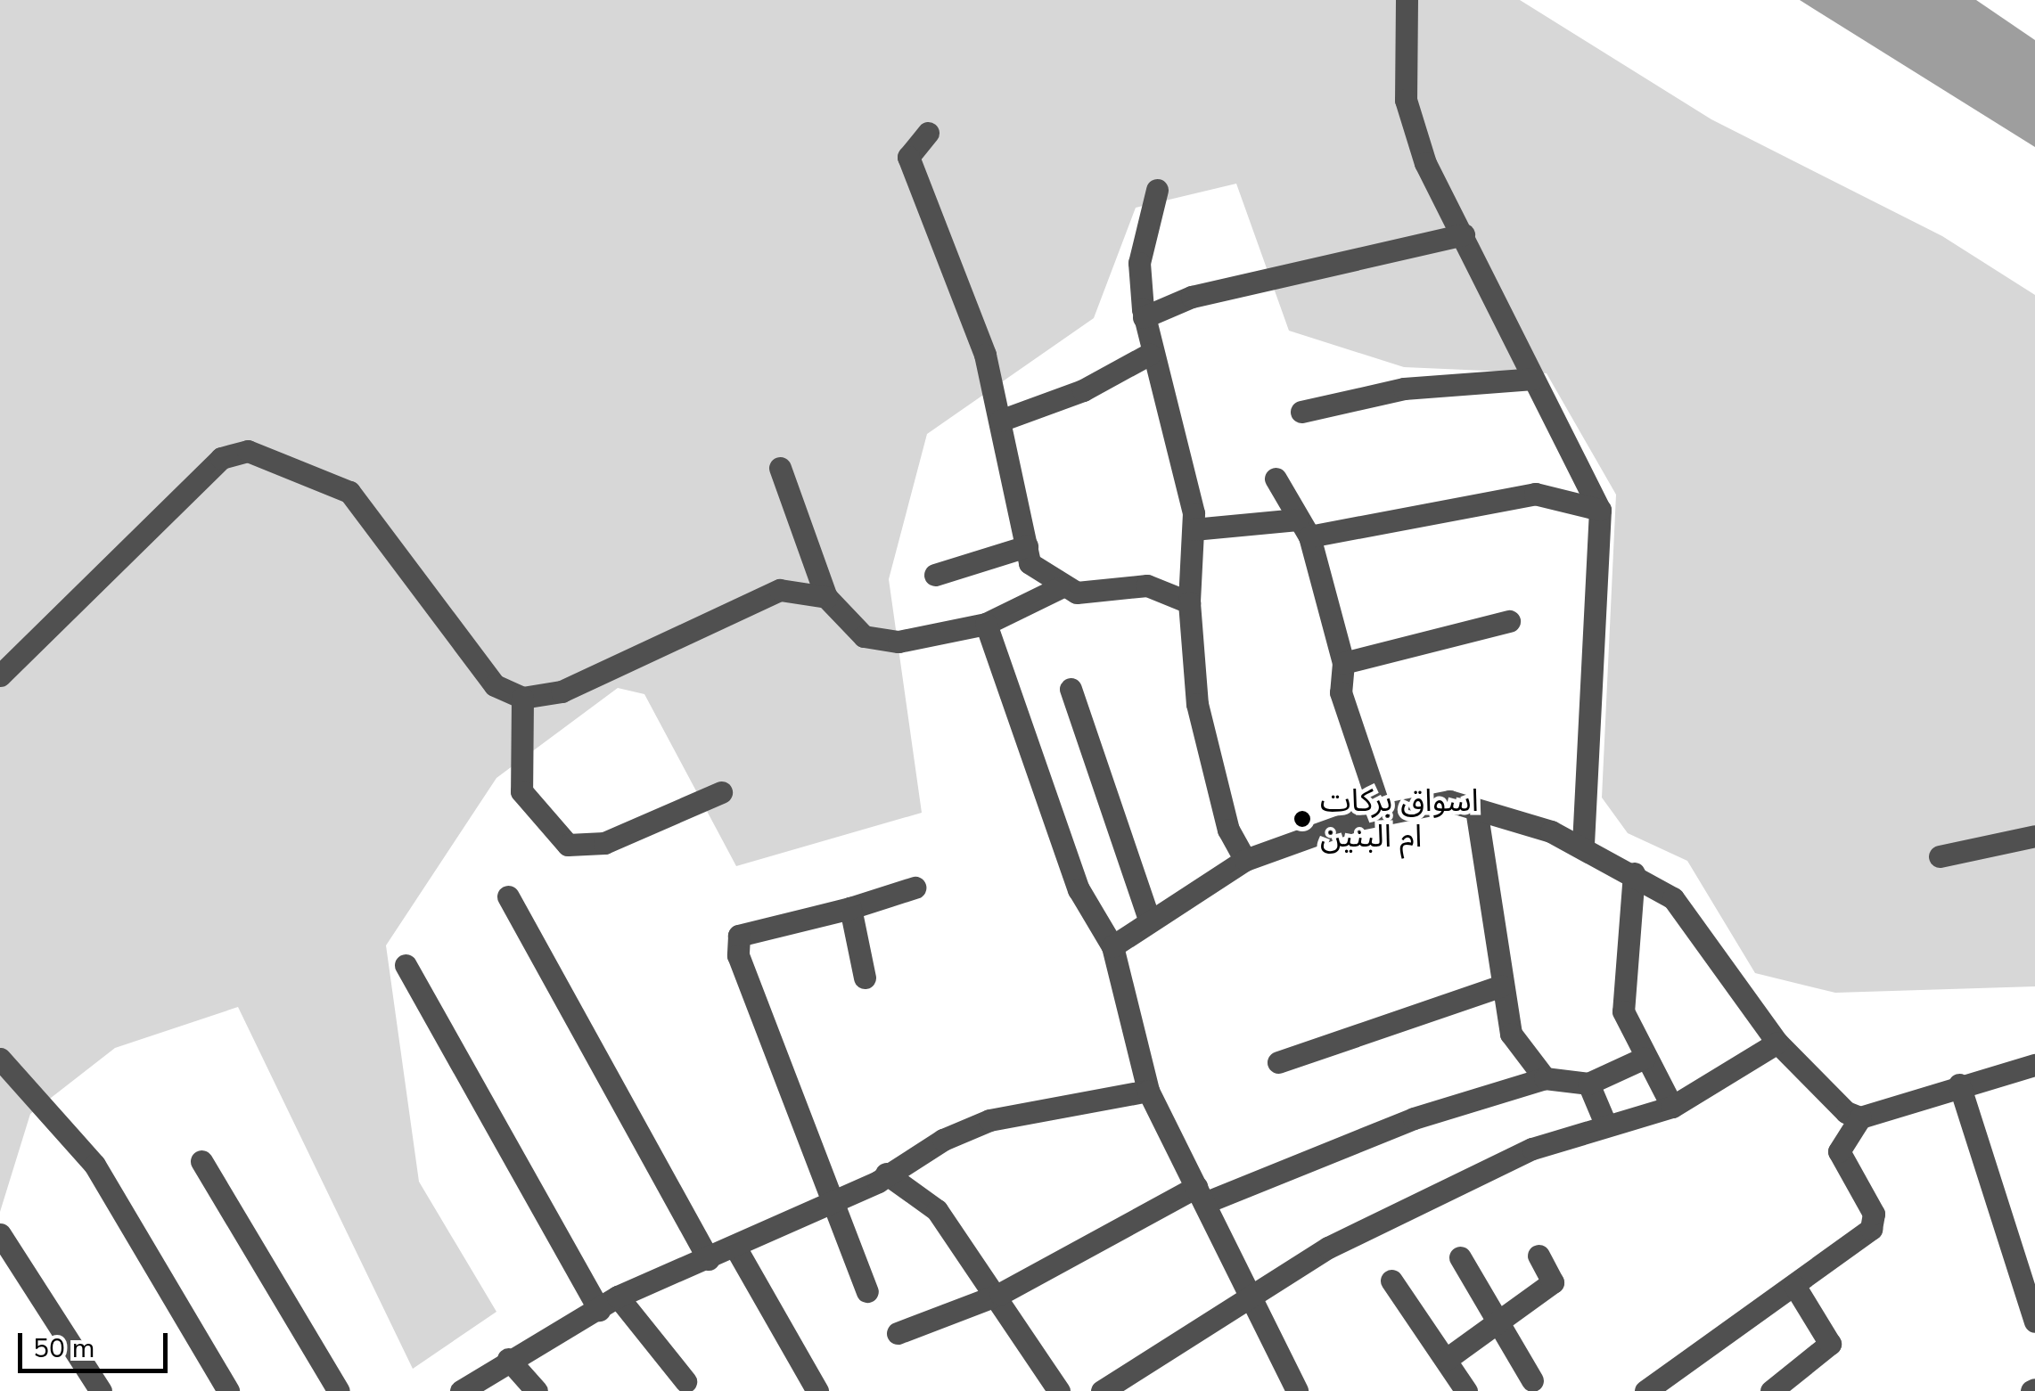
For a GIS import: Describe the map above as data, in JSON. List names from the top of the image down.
{
  "places": ["اسواق بركات ام البنين"],
  "scale_bar": "50 m"
}
